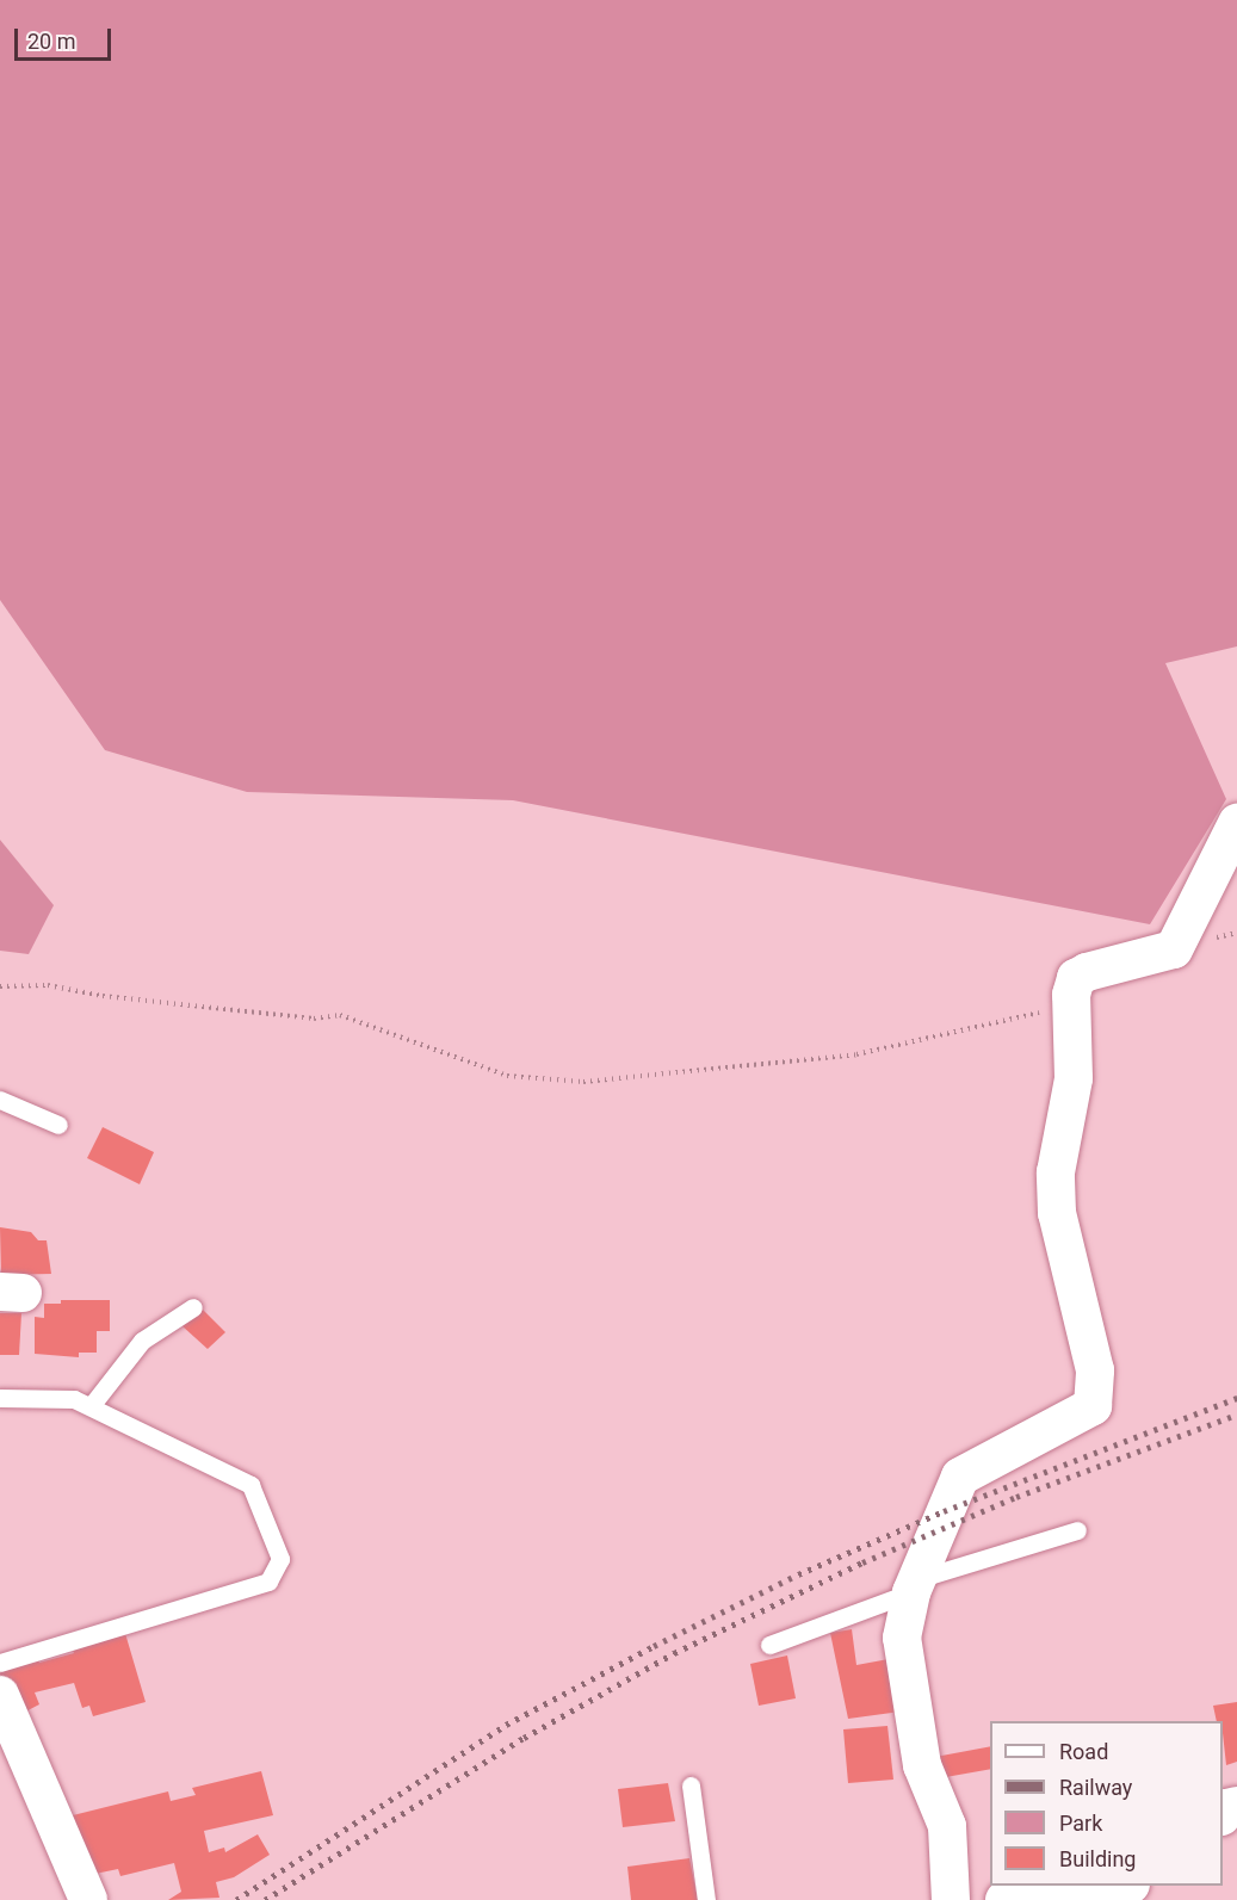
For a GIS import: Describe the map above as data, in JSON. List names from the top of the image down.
{
  "legend": [
    "Road",
    "Railway",
    "Park",
    "Building"
  ],
  "scale_bar": "20 m"
}
